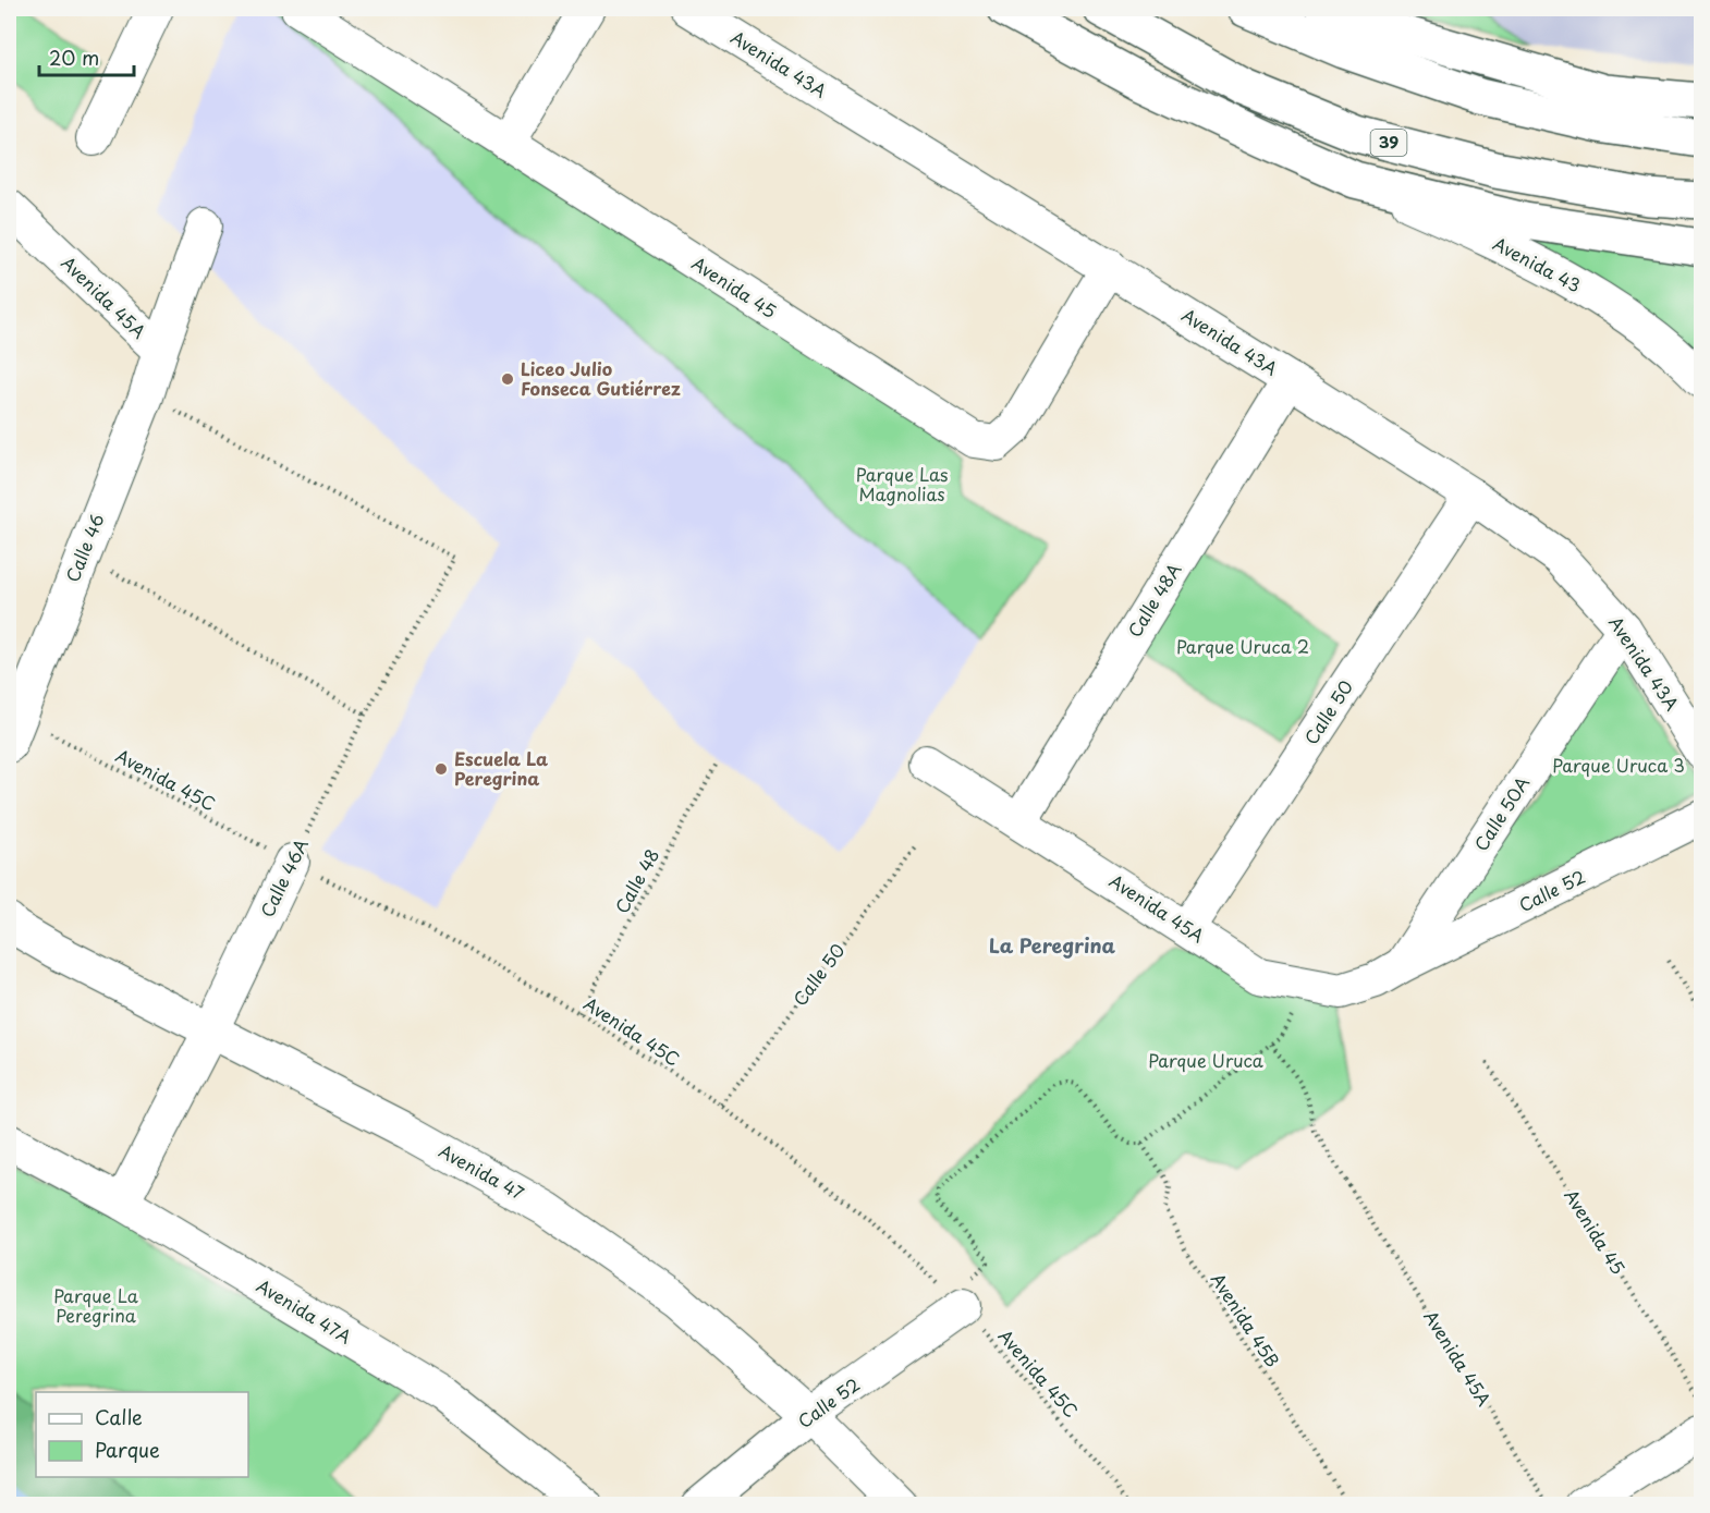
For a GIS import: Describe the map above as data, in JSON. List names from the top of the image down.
{
  "streets": {
    "highway": ["39"],
    "street": [
      "Avenida 43A",
      "Avenida 43",
      "Avenida 45",
      "Avenida 45A",
      "Calle 46",
      "Calle 48A",
      "Calle 50",
      "Calle 50A",
      "Calle 46A",
      "Calle 52",
      "Avenida 47",
      "Avenida 47A"
    ],
    "path": ["Avenida 45C", "Calle 48", "Avenida 45B"]
  },
  "crossings": [
    ["Avenida 43A", "Avenida 45"],
    ["Avenida 43A", "Calle 48A"],
    ["Avenida 43A", "Calle 50"],
    ["Avenida 43A", "Calle 50A"],
    ["Avenida 45A", "Calle 46"],
    ["Avenida 45A", "Calle 48A"],
    ["Avenida 45A", "Calle 50"],
    ["Avenida 45A", "Calle 50A"],
    ["Avenida 45A", "Calle 52"],
    ["Calle 46", "Avenida 45C"],
    ["Calle 46", "Calle 46A"],
    ["Calle 50", "Avenida 45C"],
    ["Avenida 45C", "Calle 46A"],
    ["Avenida 45C", "Calle 48"],
    ["Avenida 45C", "Calle 52"],
    ["Calle 50A", "Calle 52"],
    ["Calle 46A", "Avenida 47"],
    ["Calle 46A", "Avenida 47A"],
    ["Calle 52", "Avenida 47"]
  ],
  "districts": ["La Peregrina"],
  "parks": [
    "Parque Las Magnolias",
    "Parque Uruca 2",
    "Parque Uruca 3",
    "Parque Uruca",
    "Parque La Peregrina"
  ],
  "places": ["Liceo Julio Fonseca Gutiérrez", "Escuela La Peregrina"],
  "legend": ["Calle", "Parque"],
  "scale_bar": "20 m"
}
